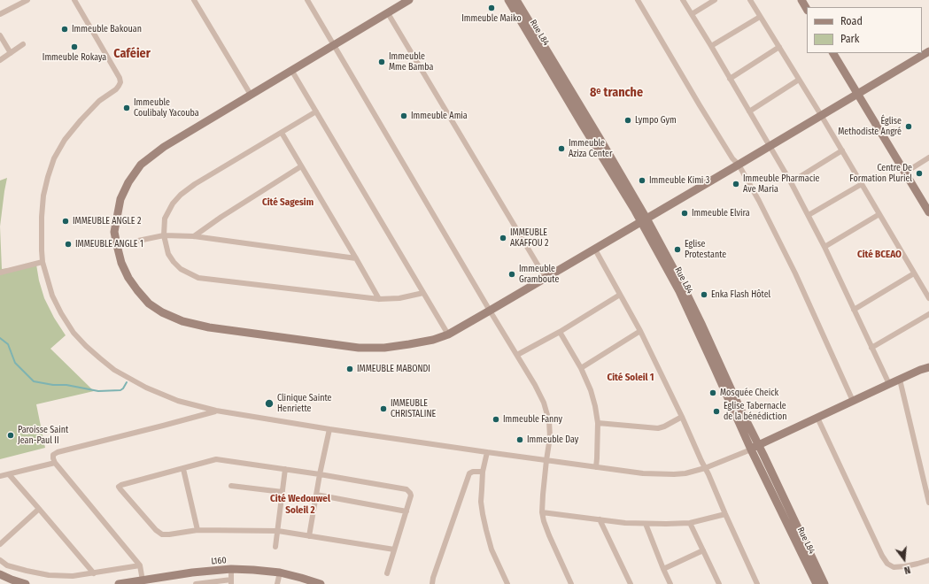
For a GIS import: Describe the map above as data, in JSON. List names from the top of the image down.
{
  "streets": {
    "street": ["Rue L84", "L160"]
  },
  "districts": [
    "Caféier",
    "8ᵉ tranche",
    "Cité Sagesim",
    "Cité BCEAO",
    "Cité Soleil 1",
    "Cité Wedouwel Soleil 2"
  ],
  "places": [
    "Immeuble Maiko",
    "Immeuble Bakouan",
    "Immeuble Rokaya",
    "Immeuble Mme Bamba",
    "Immeuble Coulibaly Yacouba",
    "Immeuble Amia",
    "Lympo Gym",
    "Église Methodiste Angré",
    "Immeuble Aziza Center",
    "Centre De Formation Pluriel",
    "Immeuble Kimi 3",
    "Immeuble Pharmacie Ave Maria",
    "Immeuble Elvira",
    "IMMEUBLE ANGLE 2",
    "IMMEUBLE AKAFFOU 2",
    "IMMEUBLE ANGLE 1",
    "Eglise Protestante",
    "Immeuble Gramboute",
    "Enka Flash Hôtel",
    "IMMEUBLE MABONDI",
    "Mosquée Cheick",
    "Clinique Sainte Henriette",
    "IMMEUBLE CHRISTALINE",
    "Eglise Tabernacle de la bénédiction",
    "Immeuble Fanny",
    "Paroisse Saint Jean-Paul II",
    "Immeuble Day"
  ],
  "legend": ["Road", "Park"],
  "north": "bottom"
}
